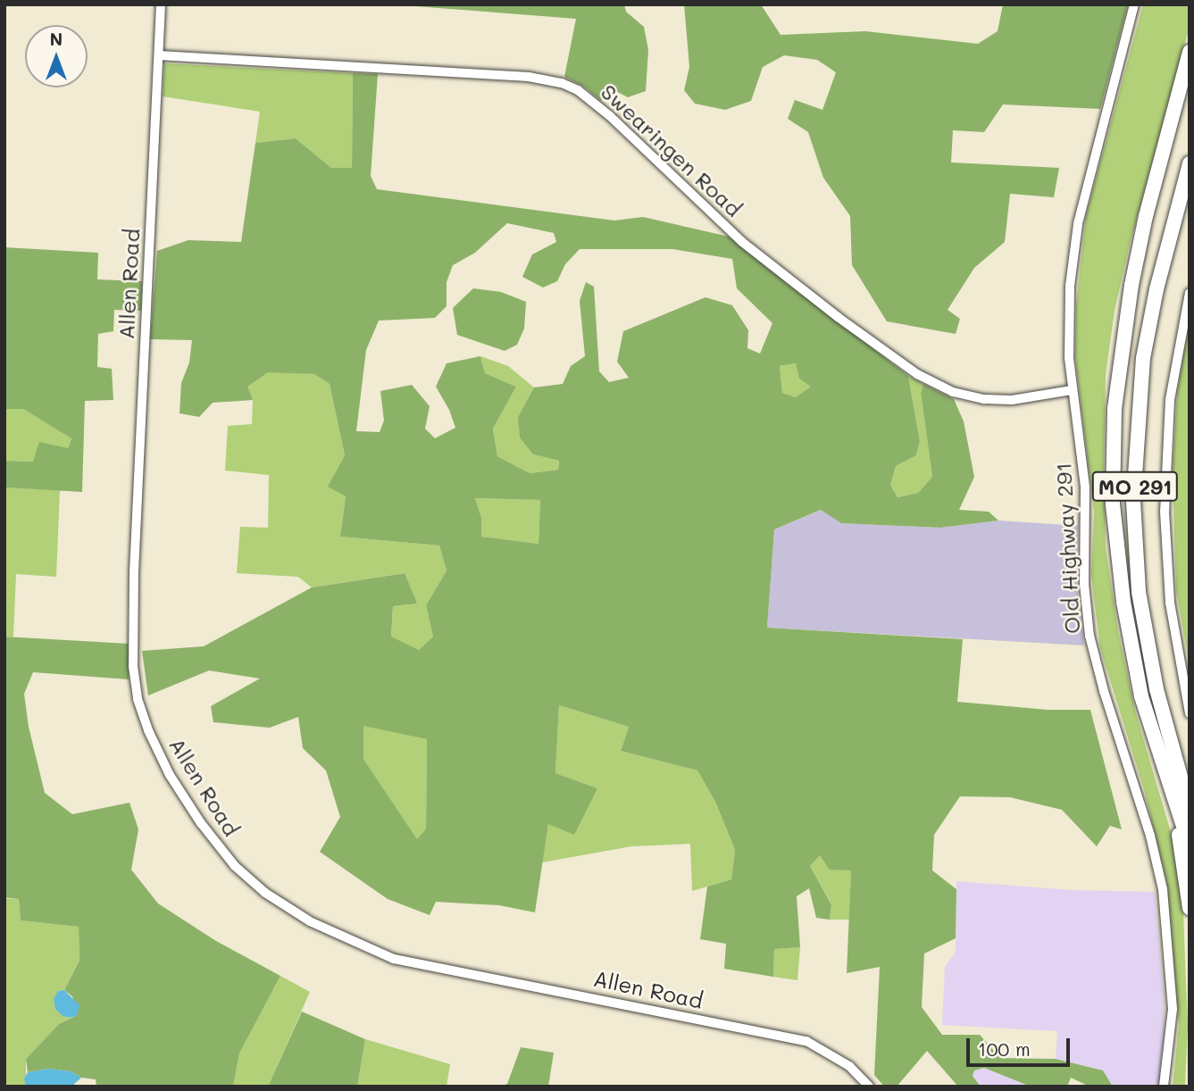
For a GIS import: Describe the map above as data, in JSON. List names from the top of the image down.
{
  "streets": {
    "highway": ["MO 291"],
    "street": ["Swearingen Road", "Allen Road", "Old Highway 291"]
  },
  "crossings": [
    ["Swearingen Road", "Allen Road"],
    ["Swearingen Road", "Old Highway 291"]
  ],
  "scale_bar": "100 m",
  "north": "top"
}
